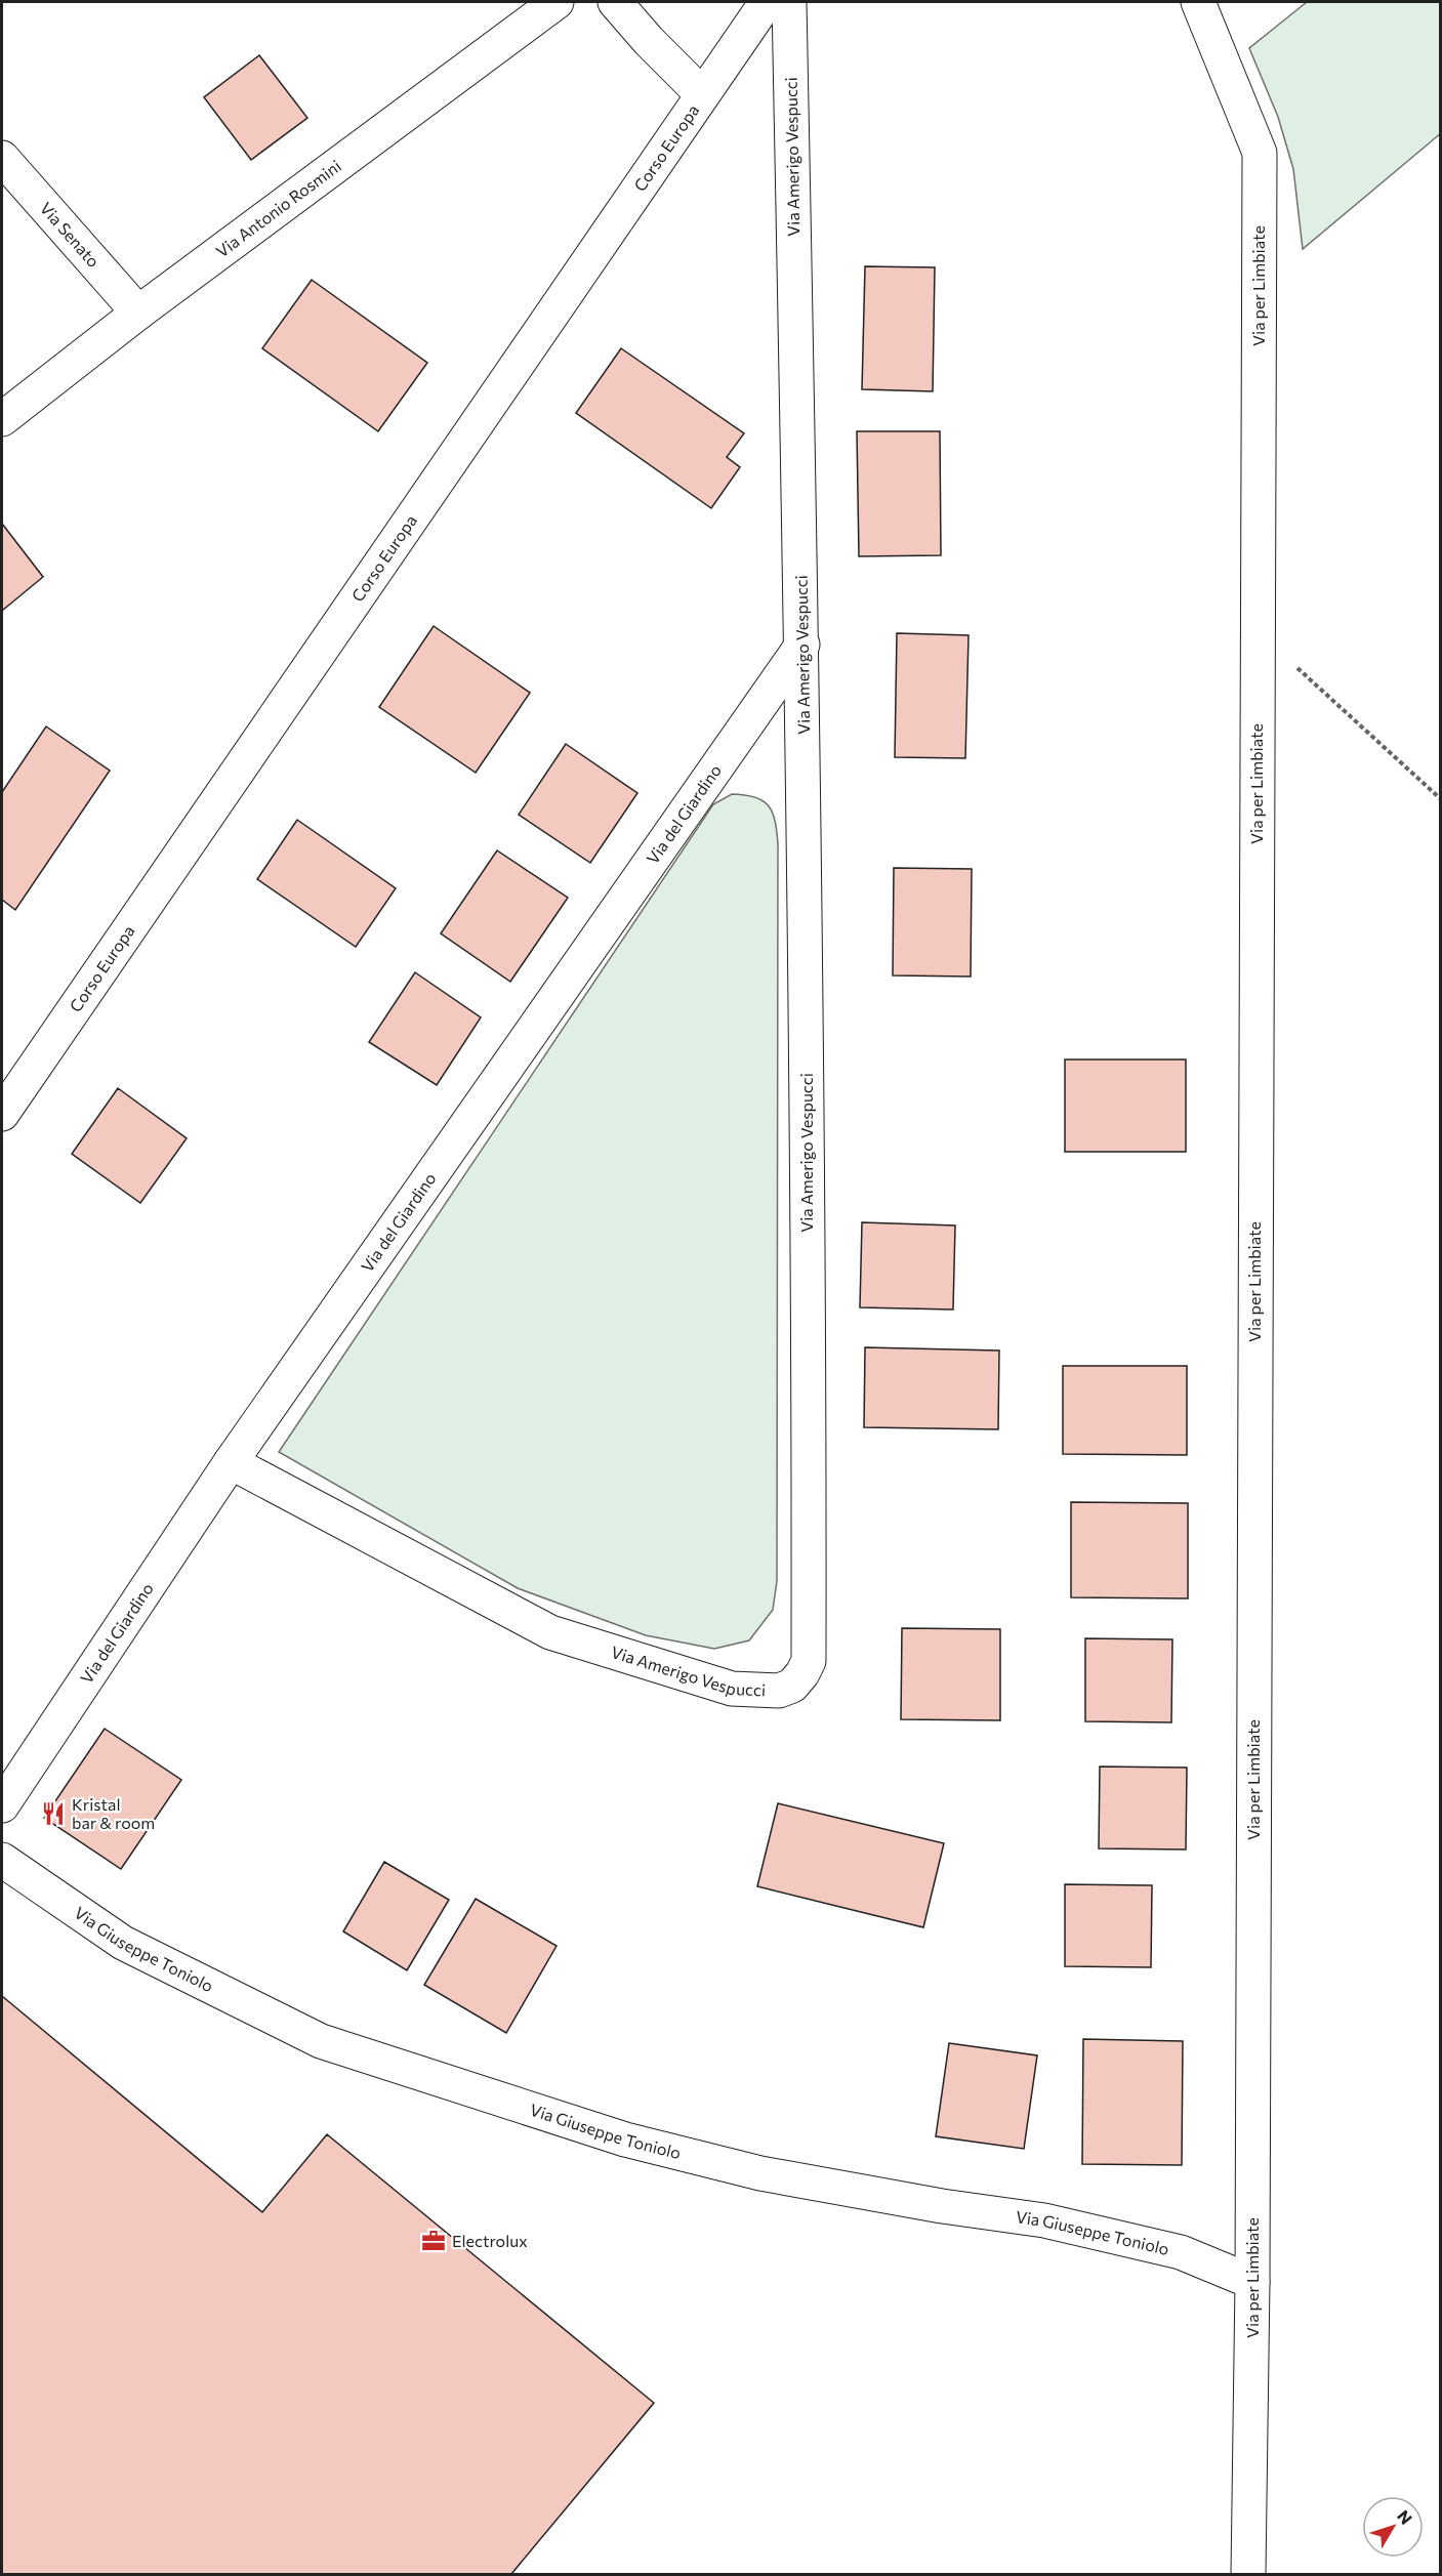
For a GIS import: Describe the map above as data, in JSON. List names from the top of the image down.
{
  "streets": {
    "street": [
      "Corso Europa",
      "Via Amerigo Vespucci",
      "Via Antonio Rosmini",
      "Via Senato",
      "Via per Limbiate",
      "Via del Giardino",
      "Via Giuseppe Toniolo"
    ]
  },
  "crossings": [
    ["Via Amerigo Vespucci", "Via del Giardino"],
    ["Via Antonio Rosmini", "Via Senato"],
    ["Via per Limbiate", "Via Giuseppe Toniolo"]
  ],
  "places": {
    "restaurant": ["Kristal bar & room"],
    "office": ["Electrolux"]
  },
  "north": "top right"
}
